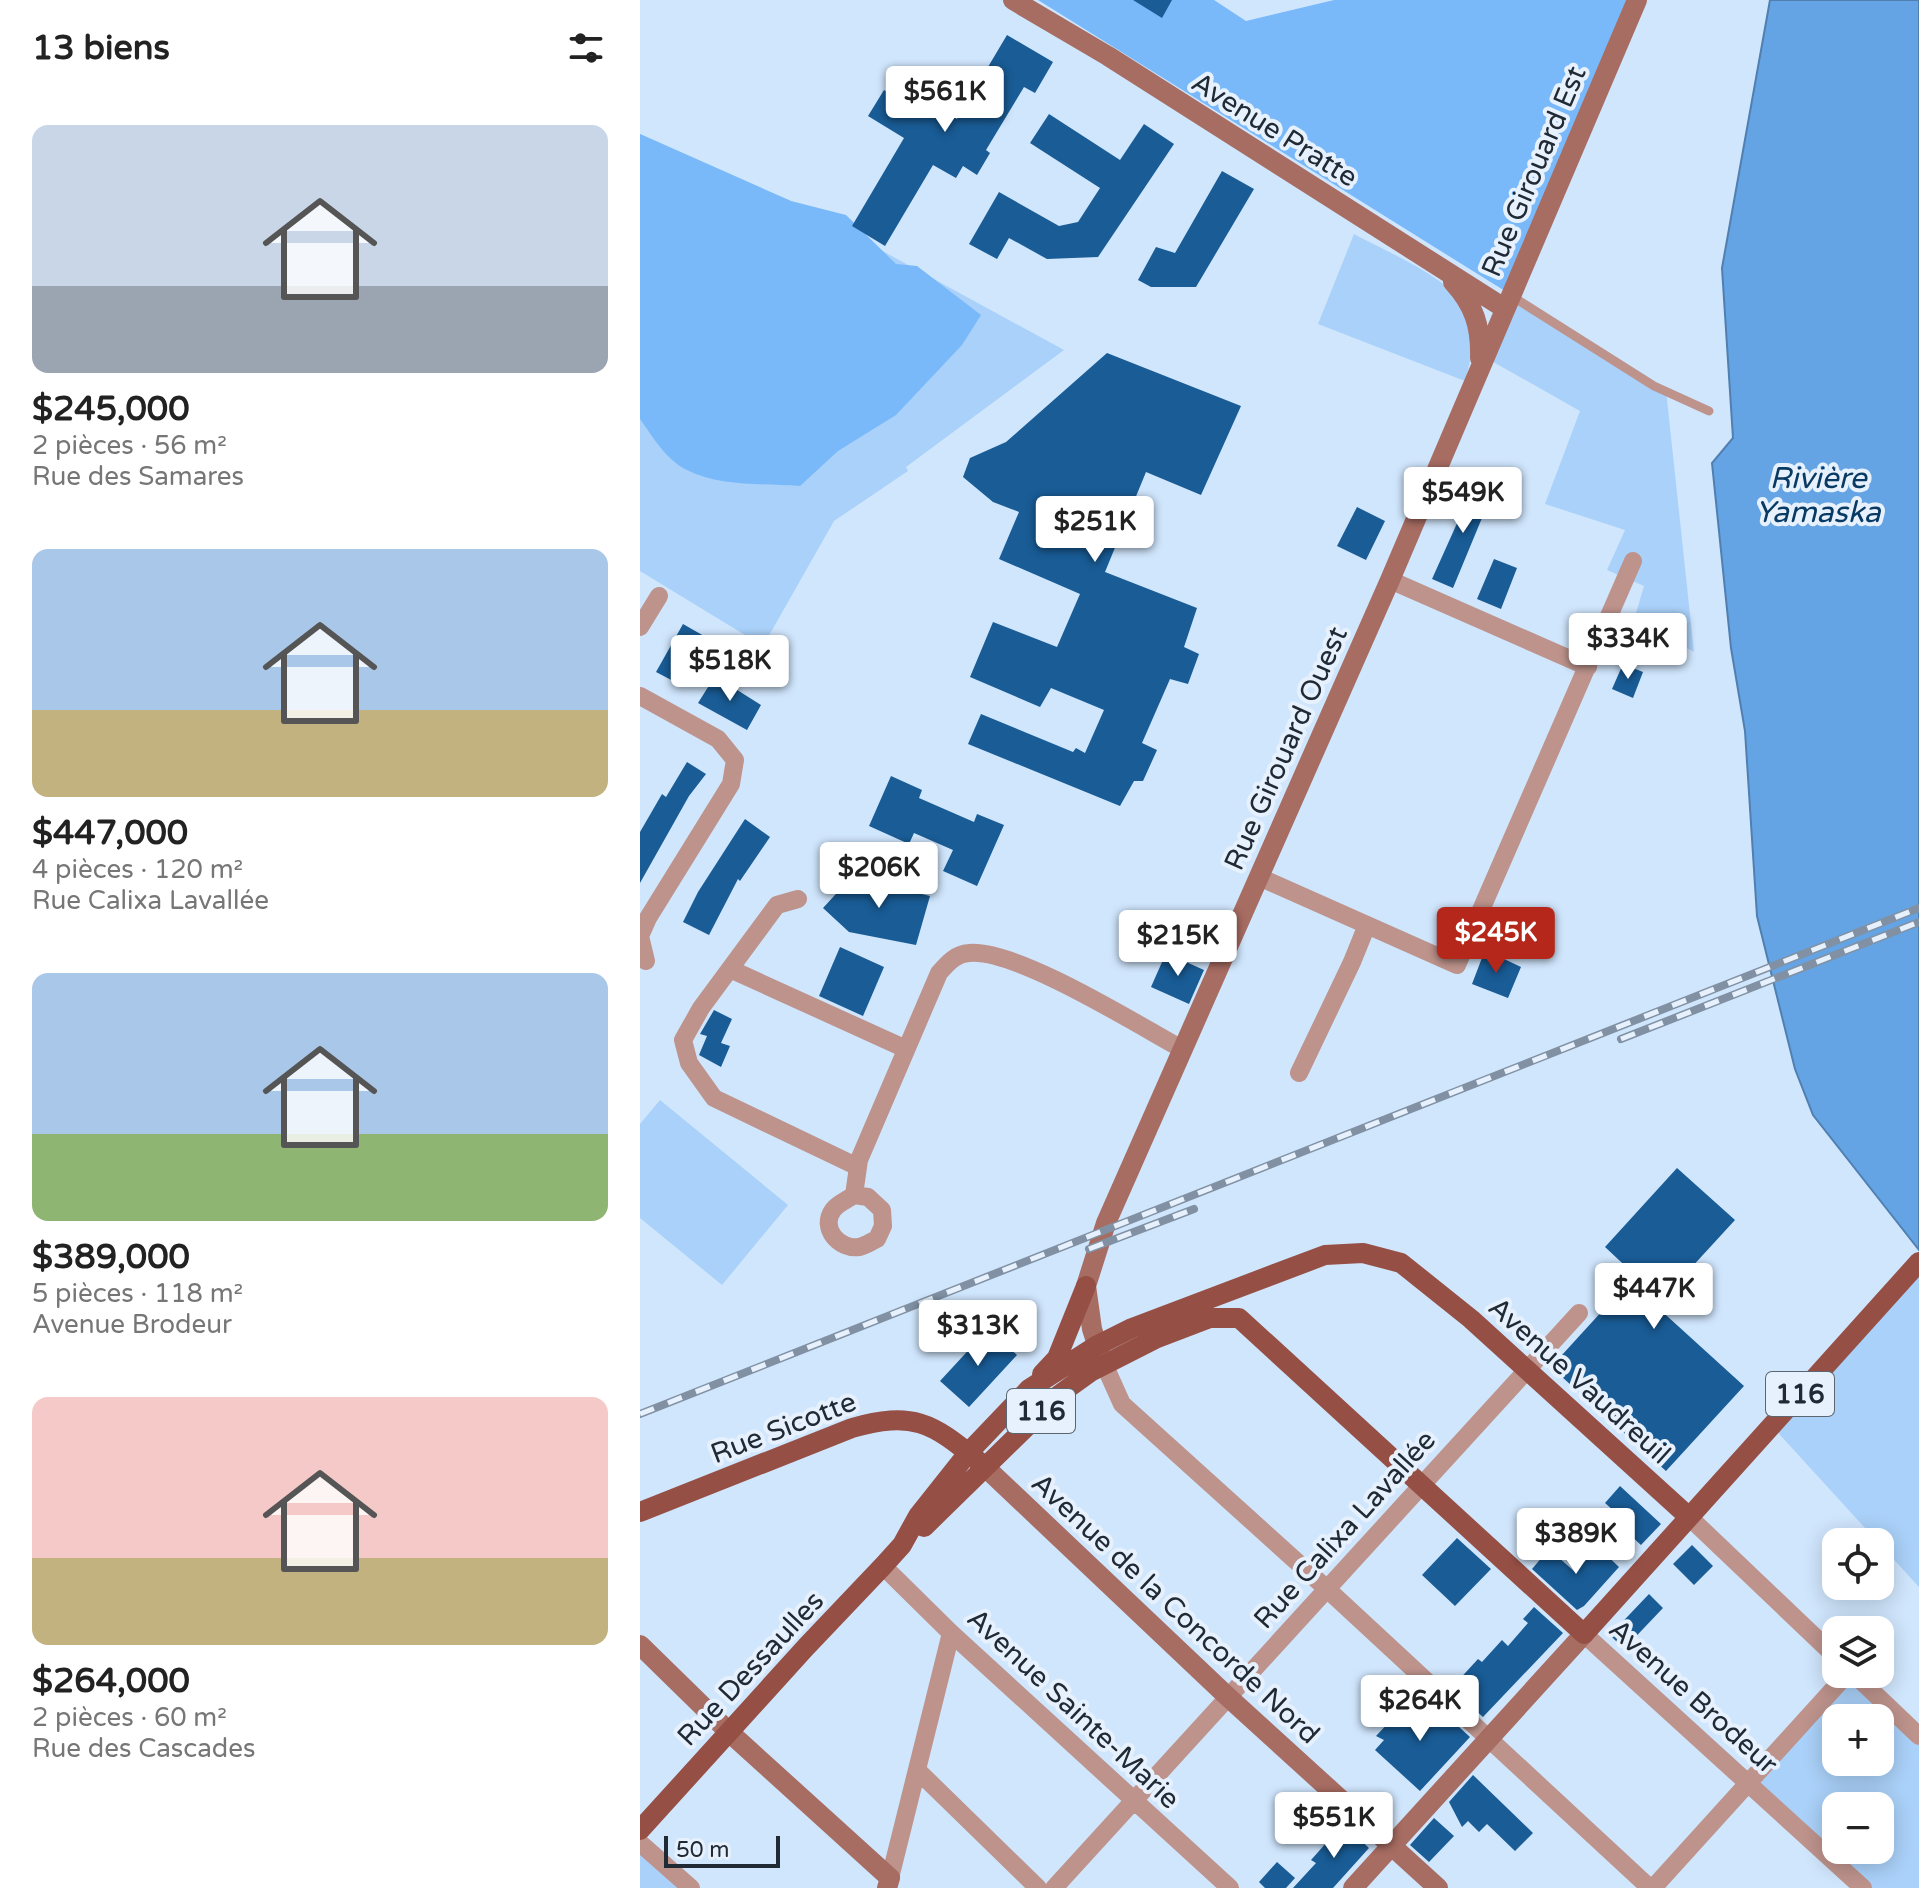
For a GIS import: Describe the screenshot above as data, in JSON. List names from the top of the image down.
{
  "streets": {
    "main road": [
      "Avenue Vaudreuil",
      "116",
      "Rue Sicotte",
      "Rue Dessaulles",
      "Avenue Brodeur"
    ],
    "street": [
      "Avenue Pratte",
      "Rue Girouard Est",
      "Rue Girouard Ouest",
      "Rue Calixa Lavallée",
      "Avenue de la Concorde Nord",
      "Avenue Sainte-Marie"
    ]
  },
  "crossings": [
    ["Avenue Pratte", "Rue Girouard Est"],
    ["Rue Girouard Est", "Rue Girouard Ouest"],
    ["Avenue Vaudreuil", "116"],
    ["Avenue Vaudreuil", "Rue Calixa Lavallée"],
    ["Avenue Vaudreuil", "Rue Dessaulles"],
    ["116", "Avenue Brodeur"],
    ["Rue Sicotte", "Avenue de la Concorde Nord"],
    ["Rue Sicotte", "Rue Dessaulles"],
    ["Rue Calixa Lavallée", "Avenue de la Concorde Nord"],
    ["Rue Calixa Lavallée", "Avenue Brodeur"],
    ["Rue Calixa Lavallée", "Avenue Sainte-Marie"],
    ["Avenue de la Concorde Nord", "Rue Dessaulles"],
    ["Rue Dessaulles", "Avenue Brodeur"],
    ["Rue Dessaulles", "Avenue Sainte-Marie"]
  ],
  "water": ["Rivière Yamaska"],
  "scale_bar": "50 m",
  "page": {
    "heading": "13 biens",
    "price": [
      "$561K",
      "$549K",
      "$251K",
      "$334K",
      "$518K",
      "$206K",
      "$245K",
      "$215K",
      "$447K",
      "$313K",
      "$389K",
      "$264K",
      "$551K"
    ],
    "list": [
      {
        "name": "$245,000",
        "note": "2 pièces · 56 m² · Rue des Samares"
      },
      {
        "name": "$447,000",
        "note": "4 pièces · 120 m² · Rue Calixa Lavallée"
      },
      {
        "name": "$389,000",
        "note": "5 pièces · 118 m² · Avenue Brodeur"
      },
      {
        "name": "$264,000",
        "note": "2 pièces · 60 m² · Rue des Cascades"
      }
    ],
    "map_buttons": ["+", "−"],
    "scale": "50 m"
  }
}
